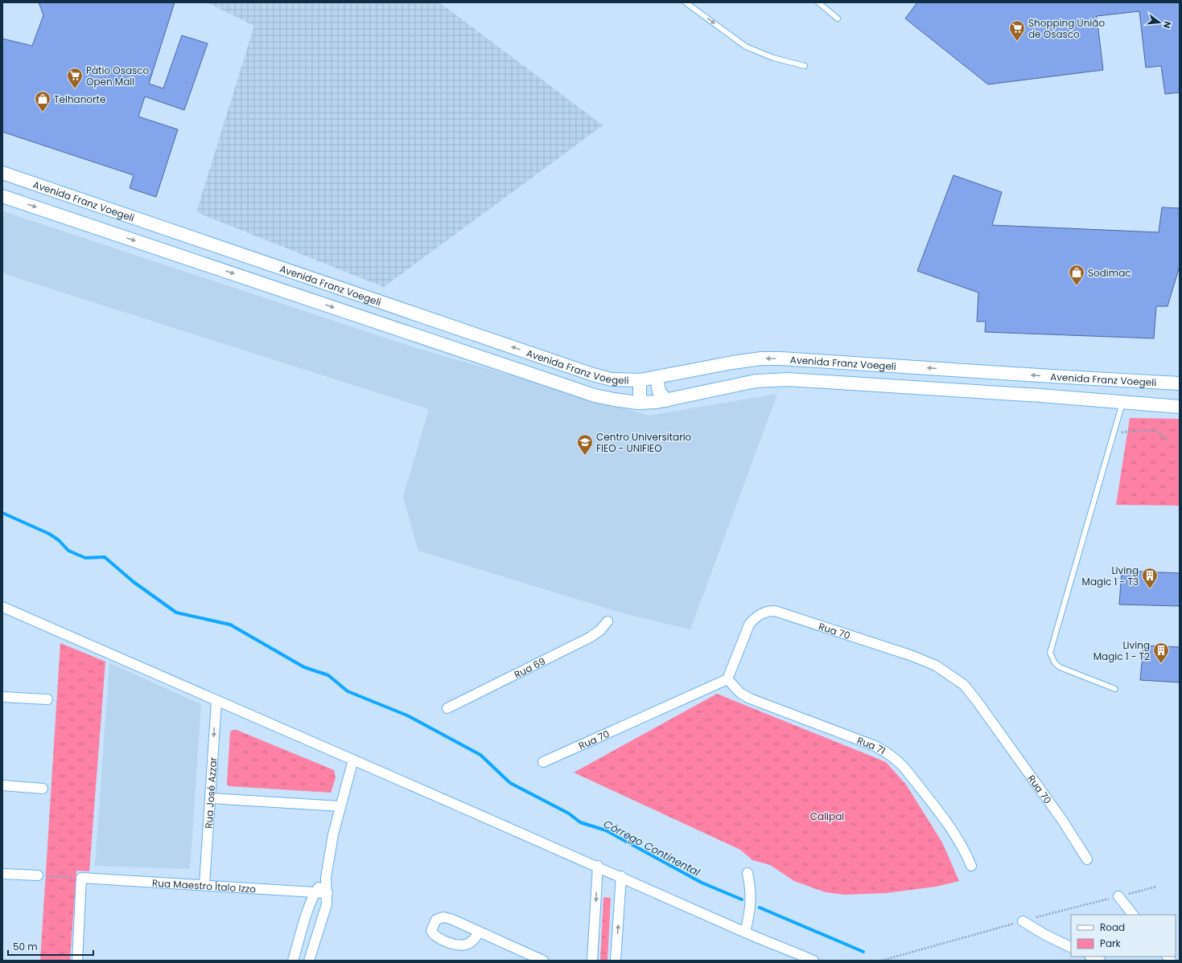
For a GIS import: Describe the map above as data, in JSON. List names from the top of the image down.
{
  "streets": {
    "main road": ["Avenida Franz Voegeli"],
    "street": [
      "Rua 70",
      "Rua 69",
      "Rua 71",
      "Rua José Azzar",
      "Rua Maestro Ítalo Izzo"
    ]
  },
  "crossings": [
    ["Rua 70", "Rua 71"],
    ["Rua José Azzar", "Rua Maestro Ítalo Izzo"]
  ],
  "one_way": ["Rua José Azzar"],
  "water": ["Córrego Continental"],
  "parks": ["Calipal"],
  "places": {
    "supermarket": ["Shopping União de Osasco", "Pátio Osasco Open Mall"],
    "shop": ["Telhanorte", "Sodimac"],
    "school or university": ["Centro Universitario FIEO - UNIFIEO"],
    "building": ["Living Magic 1 - T3", "Living Magic 1 - T2"]
  },
  "legend": ["Road", "Park"],
  "scale_bar": "50 m",
  "north": "right"
}
